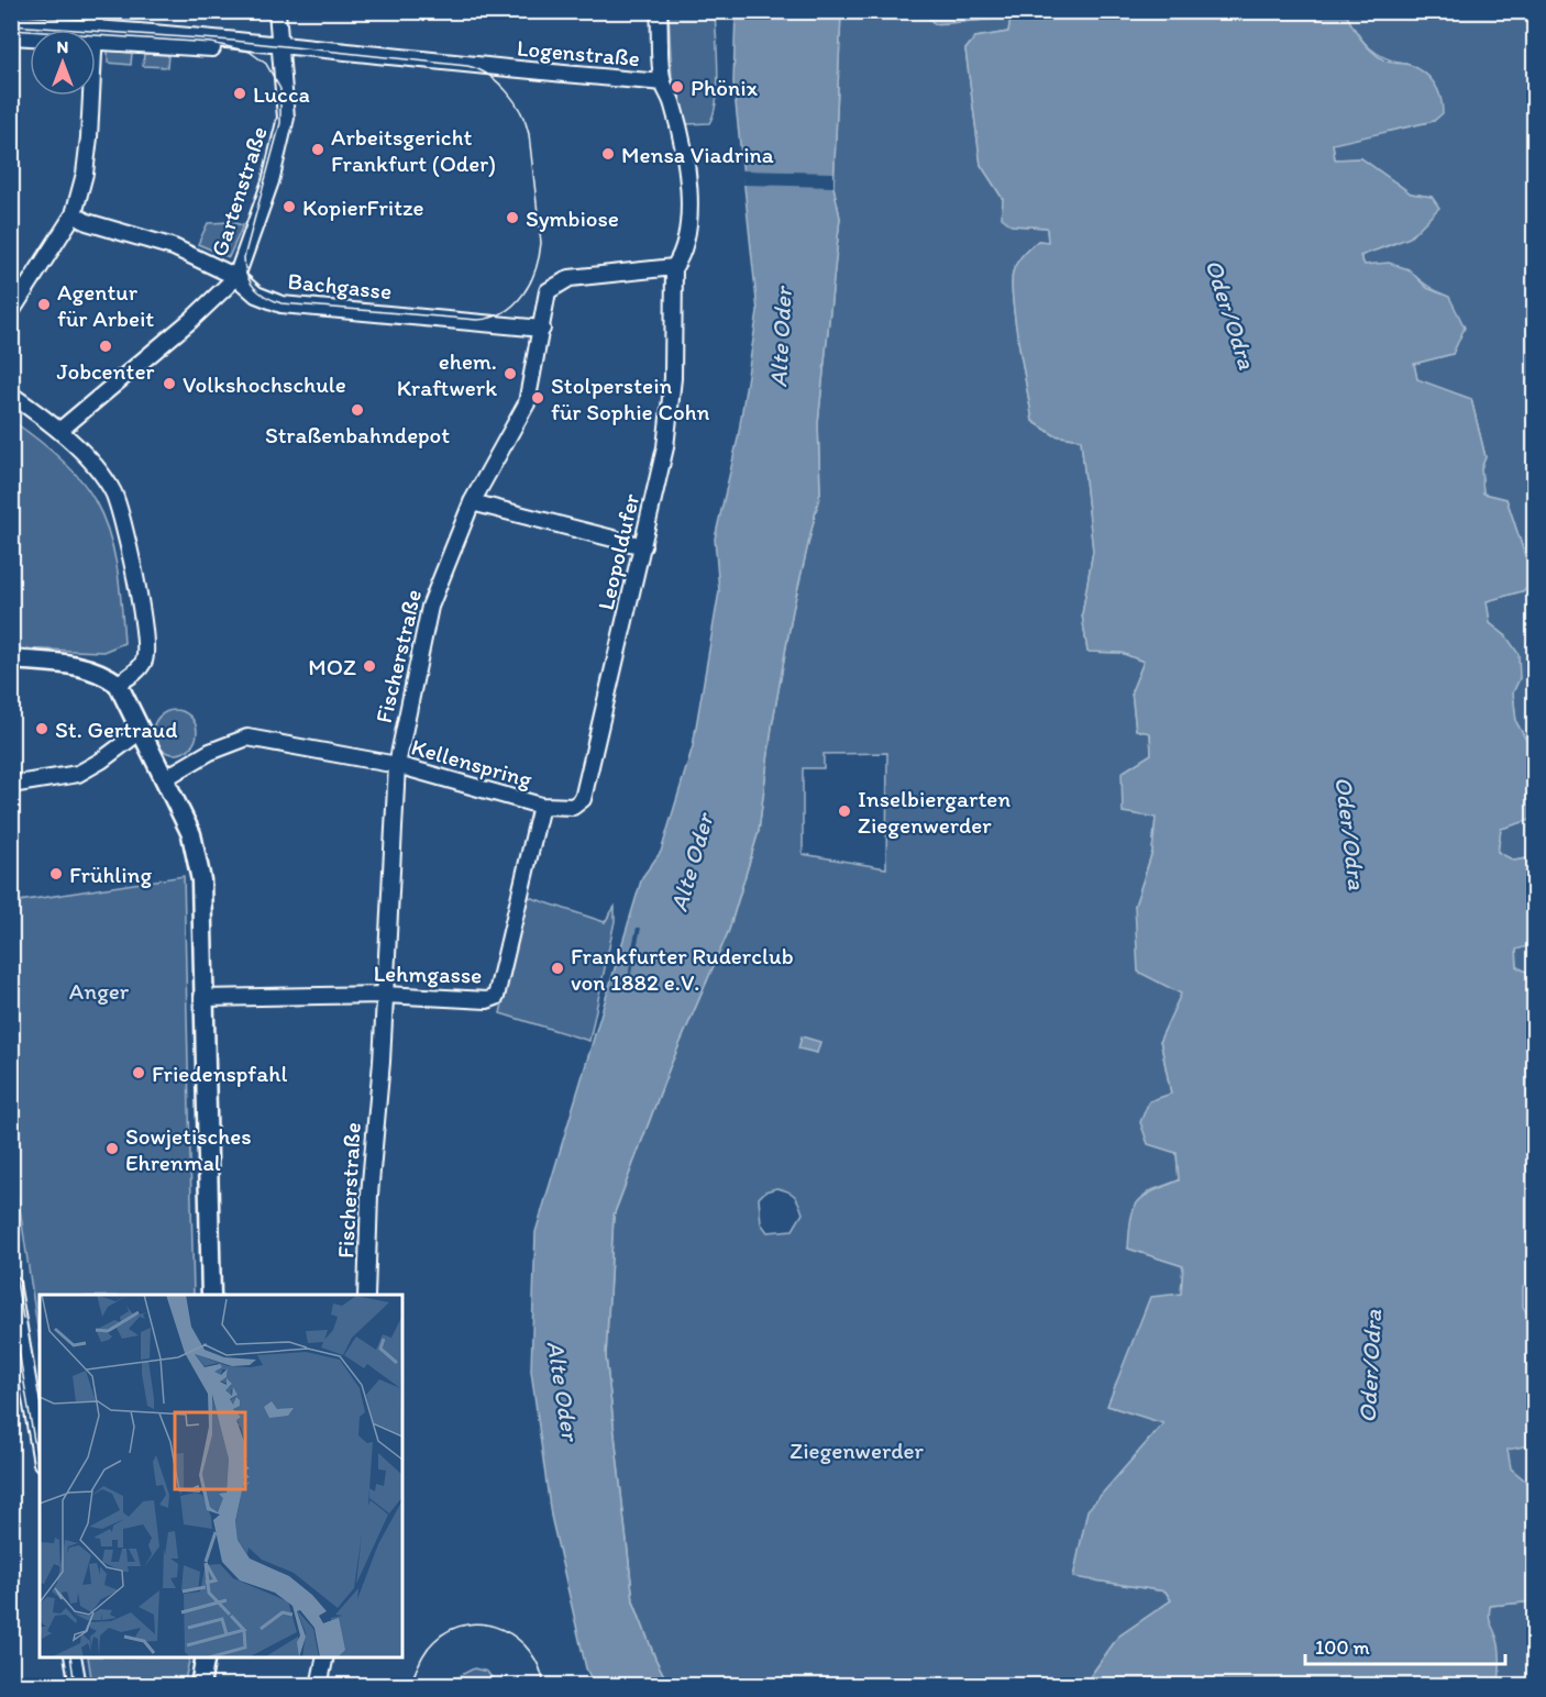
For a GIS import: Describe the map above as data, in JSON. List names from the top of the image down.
{
  "streets": {
    "street": [
      "Logenstraße",
      "Gartenstraße",
      "Bachgasse",
      "Leopoldufer",
      "Fischerstraße",
      "Kellenspring",
      "Lehmgasse"
    ]
  },
  "crossings": [
    ["Logenstraße", "Gartenstraße"],
    ["Gartenstraße", "Bachgasse"],
    ["Bachgasse", "Fischerstraße"],
    ["Leopoldufer", "Fischerstraße"],
    ["Leopoldufer", "Kellenspring"],
    ["Leopoldufer", "Lehmgasse"],
    ["Fischerstraße", "Kellenspring"],
    ["Fischerstraße", "Lehmgasse"],
    ["Kellenspring", "Lehmgasse"]
  ],
  "water": ["Oder/Odra", "Alte Oder"],
  "parks": ["Anger", "Ziegenwerder"],
  "places": [
    "Phönix",
    "Lucca",
    "Arbeitsgericht Frankfurt (Oder)",
    "Mensa Viadrina",
    "KopierFritze",
    "Symbiose",
    "Agentur für Arbeit",
    "Jobcenter",
    "ehem. Kraftwerk",
    "Volkshochschule",
    "Stolperstein für Sophie Cohn",
    "Straßenbahndepot",
    "MOZ",
    "St. Gertraud",
    "Inselbiergarten Ziegenwerder",
    "Frühling",
    "Frankfurter Ruderclub von 1882 e.V.",
    "Friedenspfahl",
    "Sowjetisches Ehrenmal"
  ],
  "scale_bar": "100 m",
  "north": "top"
}
